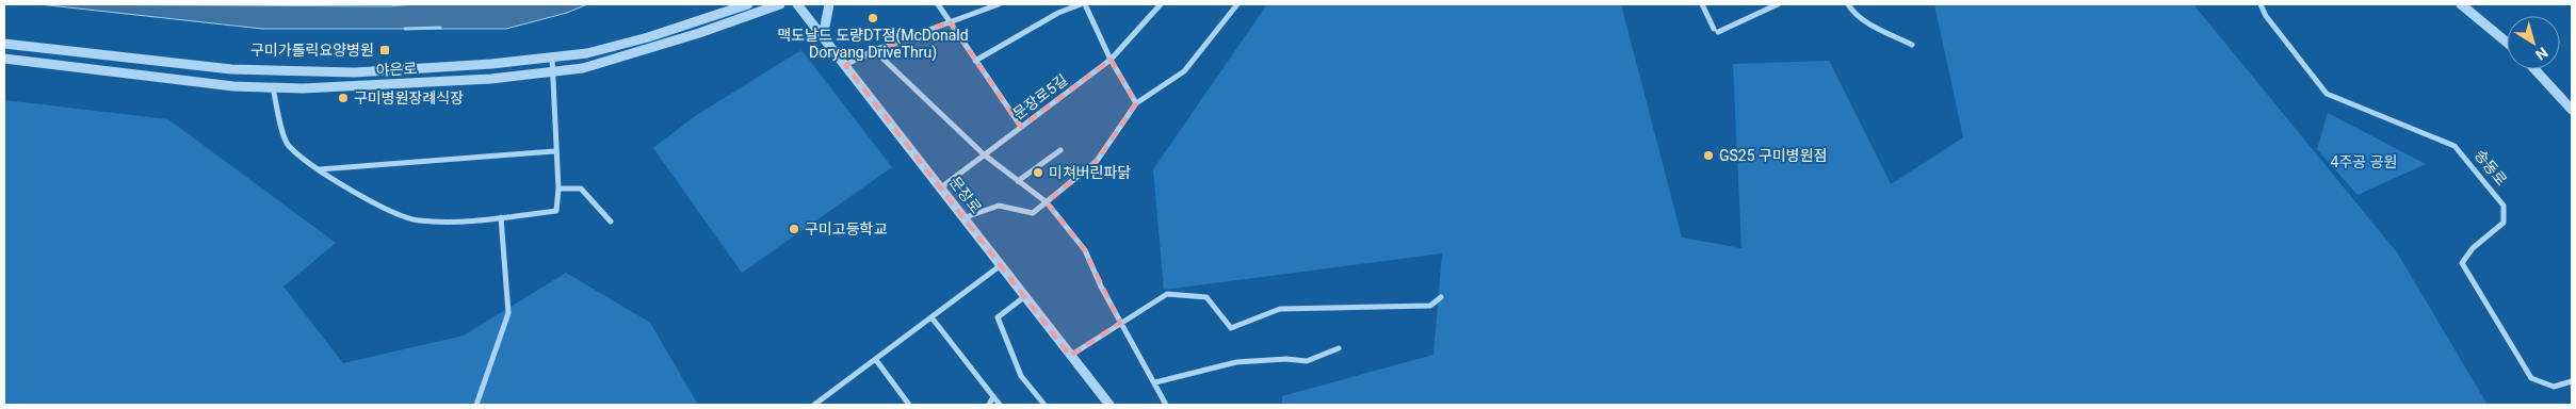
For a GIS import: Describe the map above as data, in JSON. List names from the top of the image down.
{
  "streets": {
    "street": [
      "야은로",
      "문장로5길",
      "송동로",
      "문장로"
    ]
  },
  "crossings": [
    ["문장로5길", "문장로"]
  ],
  "parks": ["4주공 공원"],
  "places": {
    "other": [
      "맥도날드 도량DT점(McDonald Doryang DriveThru)",
      "구미병원장례식장",
      "GS25 구미병원점",
      "미쳐버린파닭",
      "구미고등학교"
    ],
    "transit": ["구미가톨릭요양병원"]
  },
  "north": "bottom right"
}
